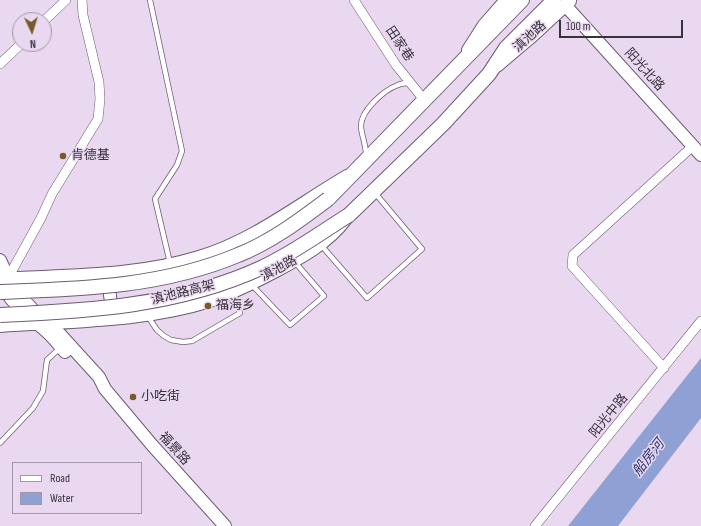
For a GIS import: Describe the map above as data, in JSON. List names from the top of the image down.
{
  "streets": {
    "main road": ["滇池路", "滇池路高架"],
    "street": [
      "田家巷",
      "阳光北路",
      "阳光中路",
      "福景路"
    ]
  },
  "crossings": [
    ["滇池路", "阳光北路"],
    ["滇池路", "滇池路高架"],
    ["滇池路", "福景路"]
  ],
  "water": ["船房河"],
  "places": ["肯德基", "福海乡", "小吃街"],
  "legend": ["Road", "Water"],
  "scale_bar": "100 m",
  "north": "bottom"
}
